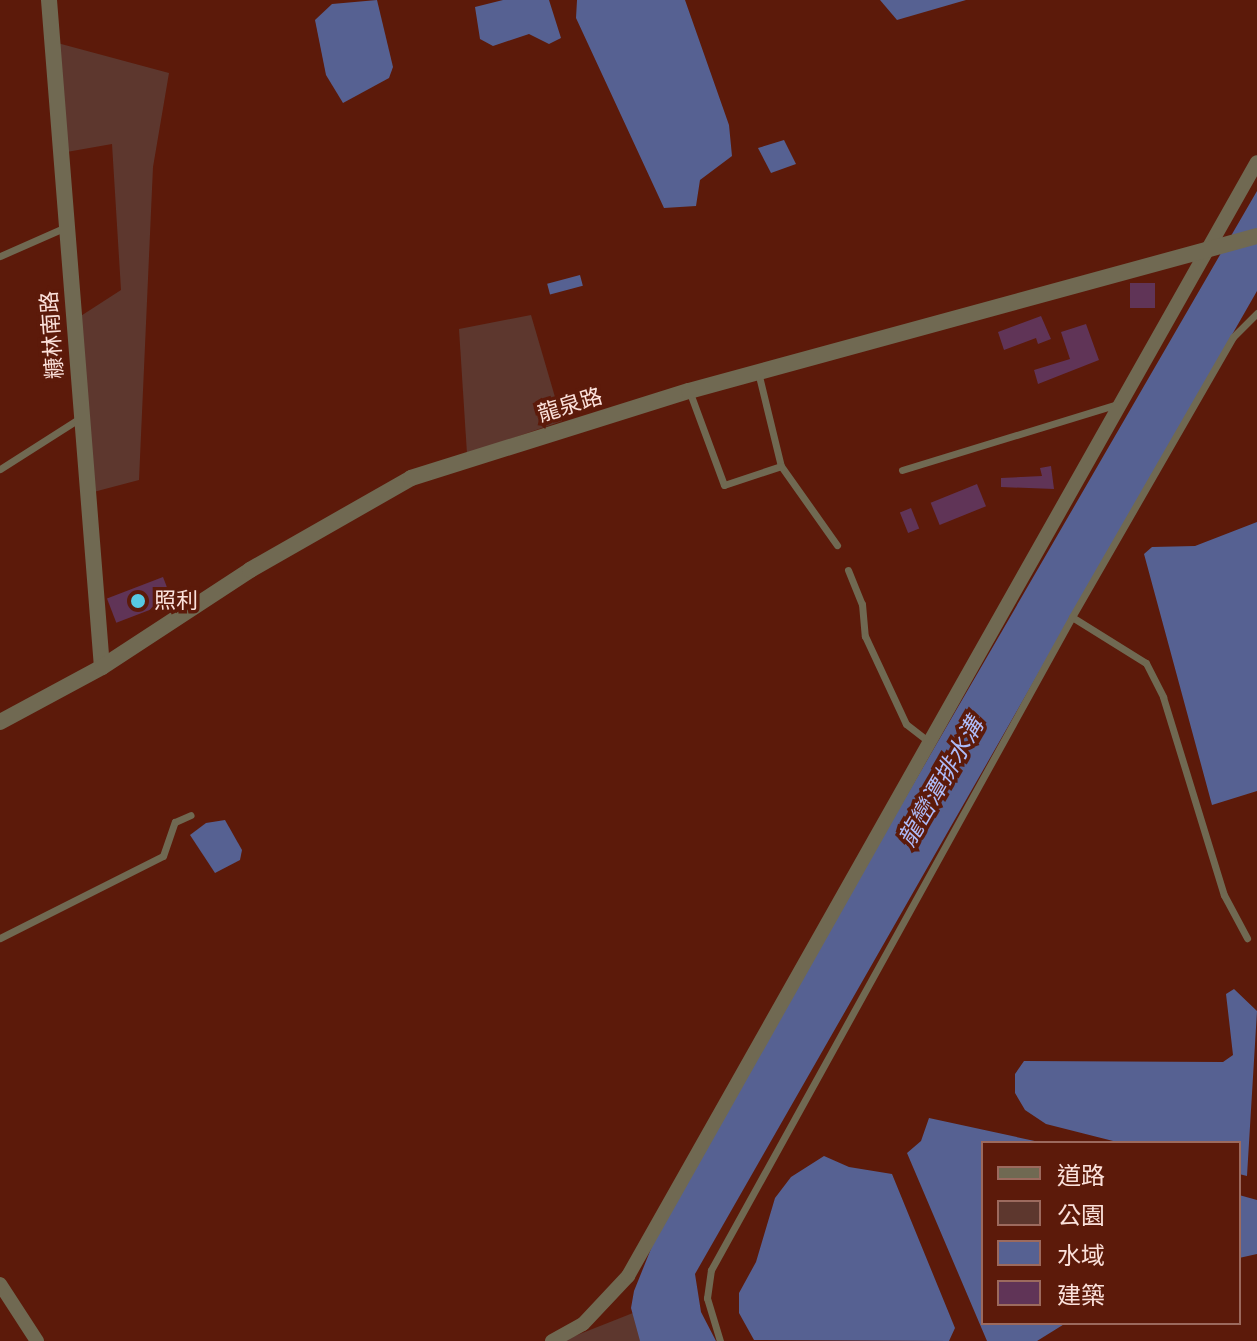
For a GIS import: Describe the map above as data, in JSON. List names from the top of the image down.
{
  "streets": {
    "street": ["糠林南路", "龍泉路"]
  },
  "crossings": [
    ["糠林南路", "龍泉路"]
  ],
  "water": ["龍巒潭排水溝"],
  "places": ["照利"],
  "legend": [
    "道路",
    "公園",
    "水域",
    "建築"
  ]
}
